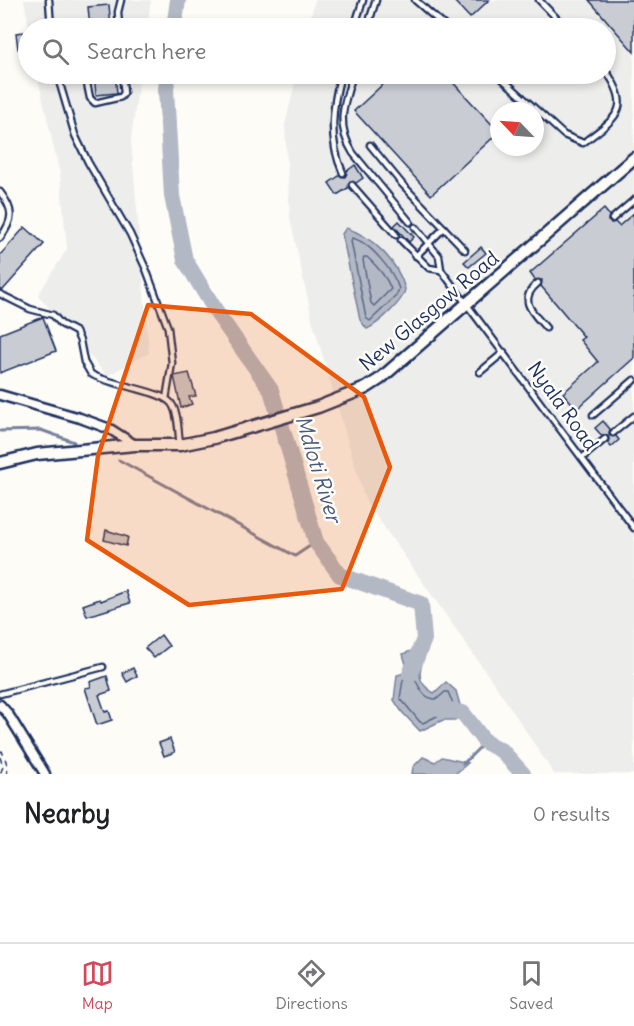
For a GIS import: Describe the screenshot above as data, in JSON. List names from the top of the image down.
{
  "streets": {
    "street": ["New Glasgow Road"],
    "lane": ["Nyala Road"]
  },
  "crossings": [
    ["New Glasgow Road", "Nyala Road"]
  ],
  "water": ["Mdloti River"],
  "north": "top left",
  "page": {
    "search": "Search here",
    "heading": ["Nearby", "0 results"],
    "nav": ["Map", "Directions", "Saved"]
  }
}
